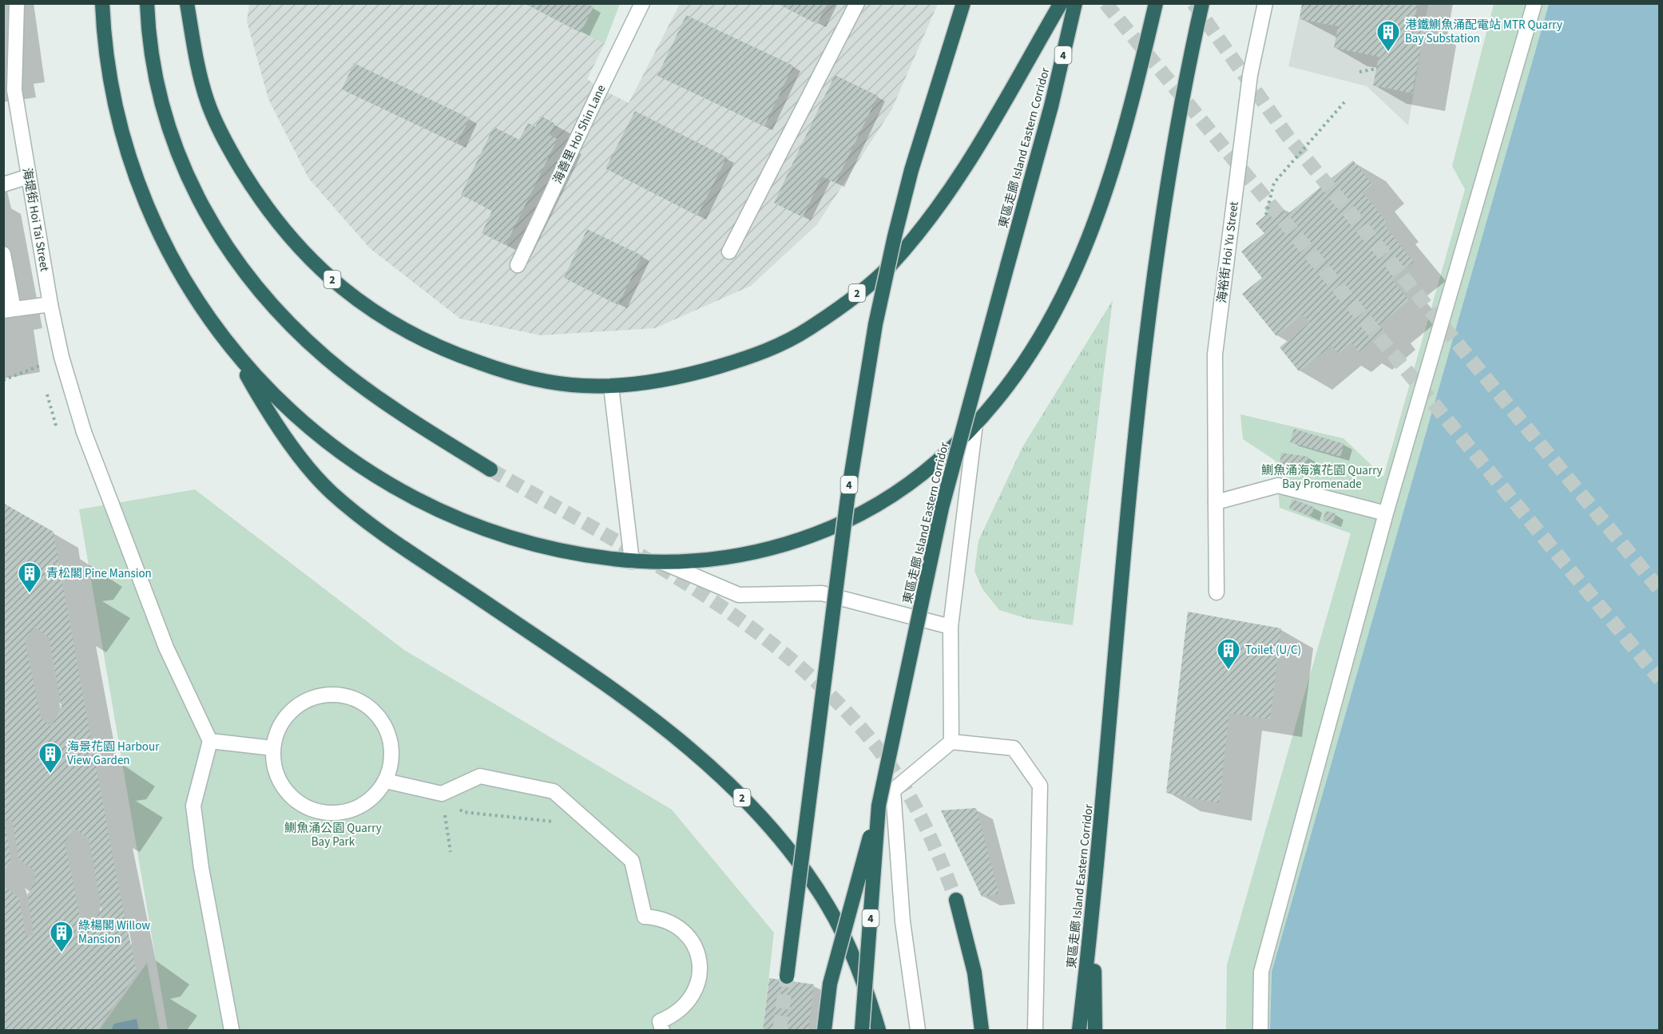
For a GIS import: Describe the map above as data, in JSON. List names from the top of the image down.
{
  "streets": {
    "highway": ["4", "東區走廊 Island Eastern Corridor", "2"],
    "street": ["海善里 Hoi Shin Lane", "海堤街 Hoi Tai Street", "海裕街 Hoi Yu Street"]
  },
  "parks": ["鰂魚涌海濱花園 Quarry Bay Promenade", "鰂魚涌公園 Quarry Bay Park"],
  "places": {
    "building": [
      "港鐵鰂魚涌配電站 MTR Quarry Bay Substation",
      "青松閣 Pine Mansion",
      "Toilet (U/C)",
      "海景花園 Harbour View Garden",
      "綠楊閣 Willow Mansion"
    ]
  }
}
